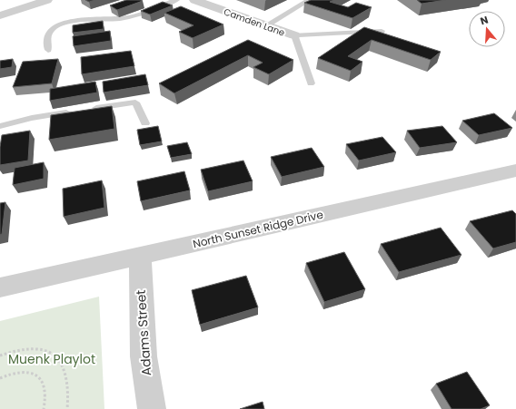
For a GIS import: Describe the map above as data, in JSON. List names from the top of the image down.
{
  "streets": {
    "street": ["Camden Lane", "North Sunset Ridge Drive", "Adams Street"]
  },
  "crossings": [
    ["North Sunset Ridge Drive", "Adams Street"]
  ],
  "parks": ["Muenk Playlot"],
  "north": "top"
}
